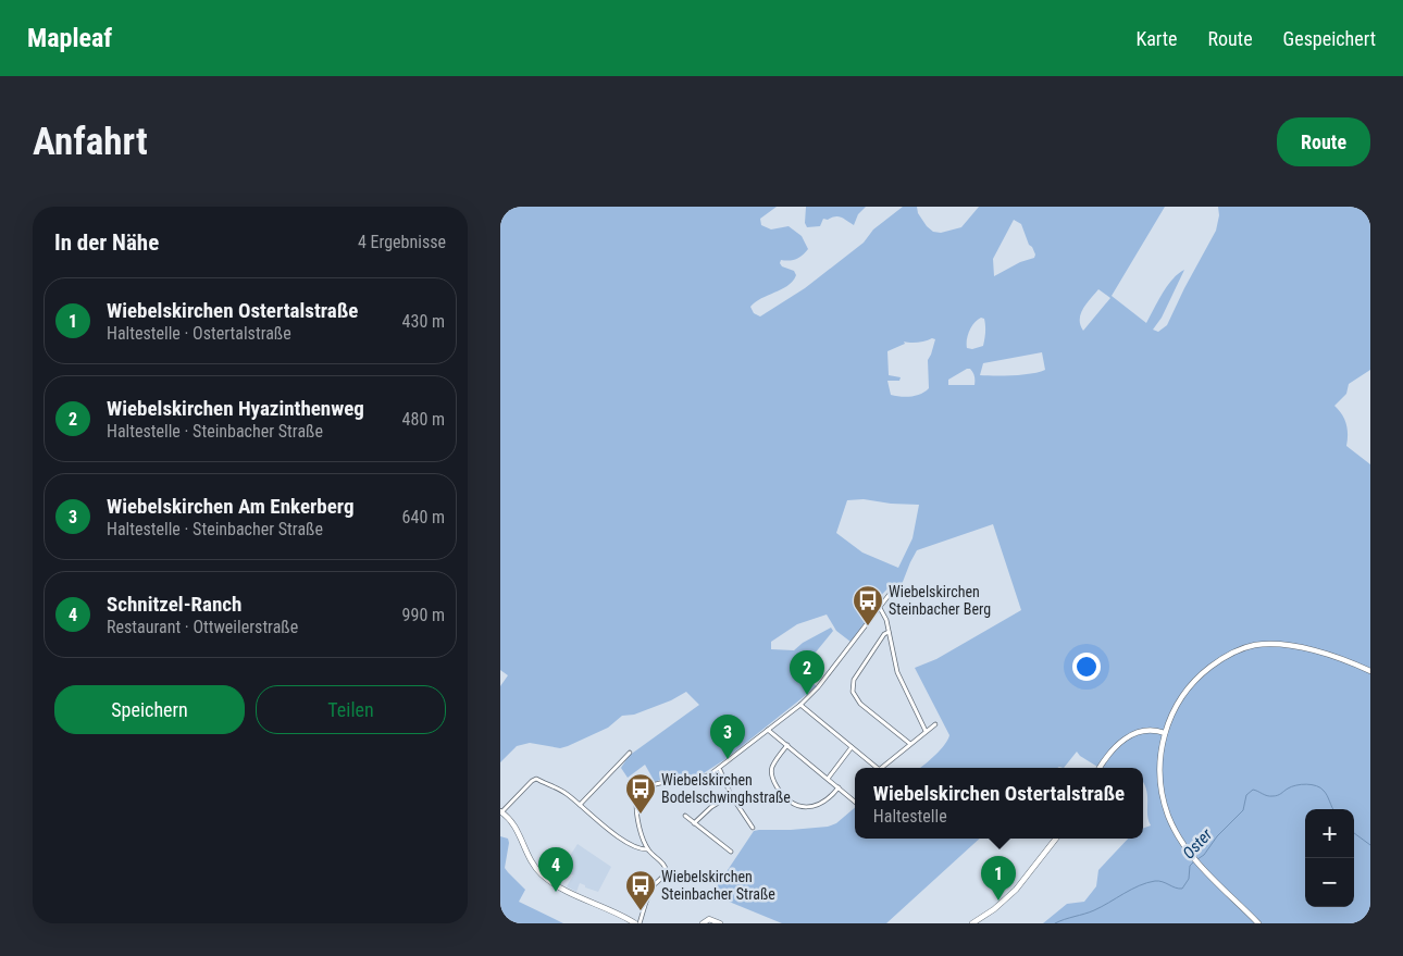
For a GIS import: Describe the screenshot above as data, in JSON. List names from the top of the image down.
{
  "water": ["Oster"],
  "places": {
    "bus stop": ["Wiebelskirchen Steinbacher Berg", "Wiebelskirchen Bodelschwinghstraße", "Wiebelskirchen Steinbacher Straße"]
  },
  "page": {
    "header": "Mapleaf",
    "nav": ["Karte", "Route", "Gespeichert"],
    "buttons": [
      "Route",
      ["Speichern", "Teilen"]
    ],
    "title": "Anfahrt",
    "heading": ["In der Nähe", "4 Ergebnisse"],
    "list": [
      {
        "mark": "1",
        "name": "Wiebelskirchen Ostertalstraße",
        "note": "Haltestelle · Ostertalstraße",
        "value": "430 m"
      },
      {
        "mark": "2",
        "name": "Wiebelskirchen Hyazinthenweg",
        "note": "Haltestelle · Steinbacher Straße",
        "value": "480 m"
      },
      {
        "mark": "3",
        "name": "Wiebelskirchen Am Enkerberg",
        "note": "Haltestelle · Steinbacher Straße",
        "value": "640 m"
      },
      {
        "mark": "4",
        "name": "Schnitzel-Ranch",
        "note": "Restaurant · Ottweilerstraße",
        "value": "990 m"
      }
    ],
    "pins": [
      "2",
      "3",
      "4",
      "1"
    ],
    "popup": ["Wiebelskirchen Ostertalstraße", "Haltestelle"],
    "map_buttons": ["+", "−"]
  }
}
